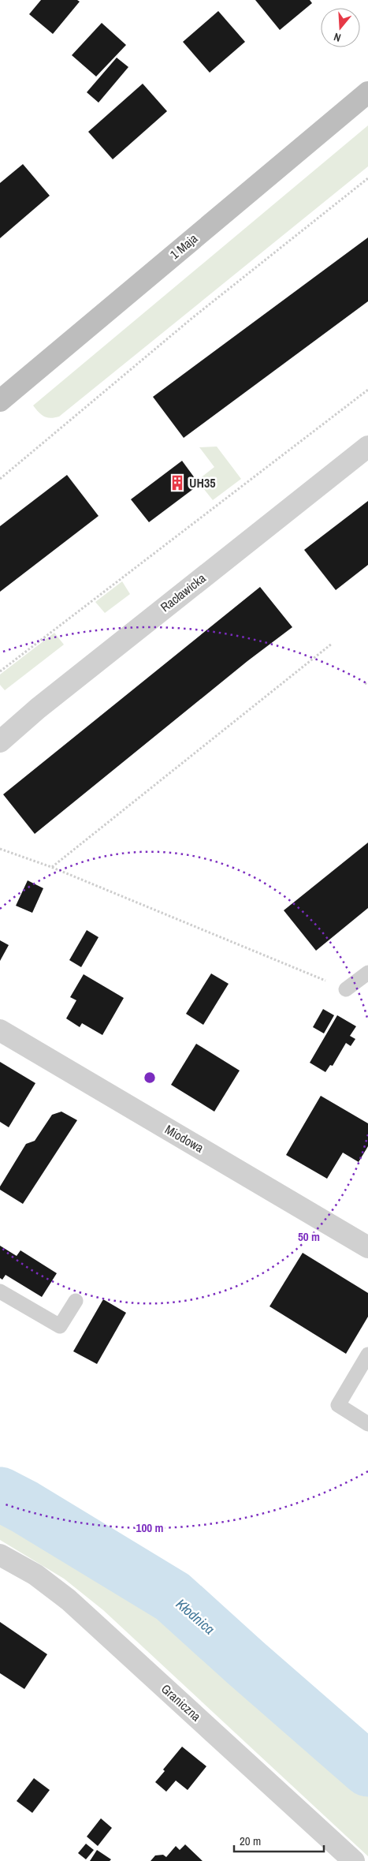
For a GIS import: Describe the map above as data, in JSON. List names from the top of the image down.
{
  "streets": {
    "main road": ["1 Maja"],
    "street": ["Racławicka", "Miodowa", "Graniczna"]
  },
  "water": ["Kłodnica"],
  "places": {
    "building": ["UH35"]
  },
  "scale_bar": "20 m",
  "north": "bottom",
  "rings": ["50 m", "100 m"]
}
